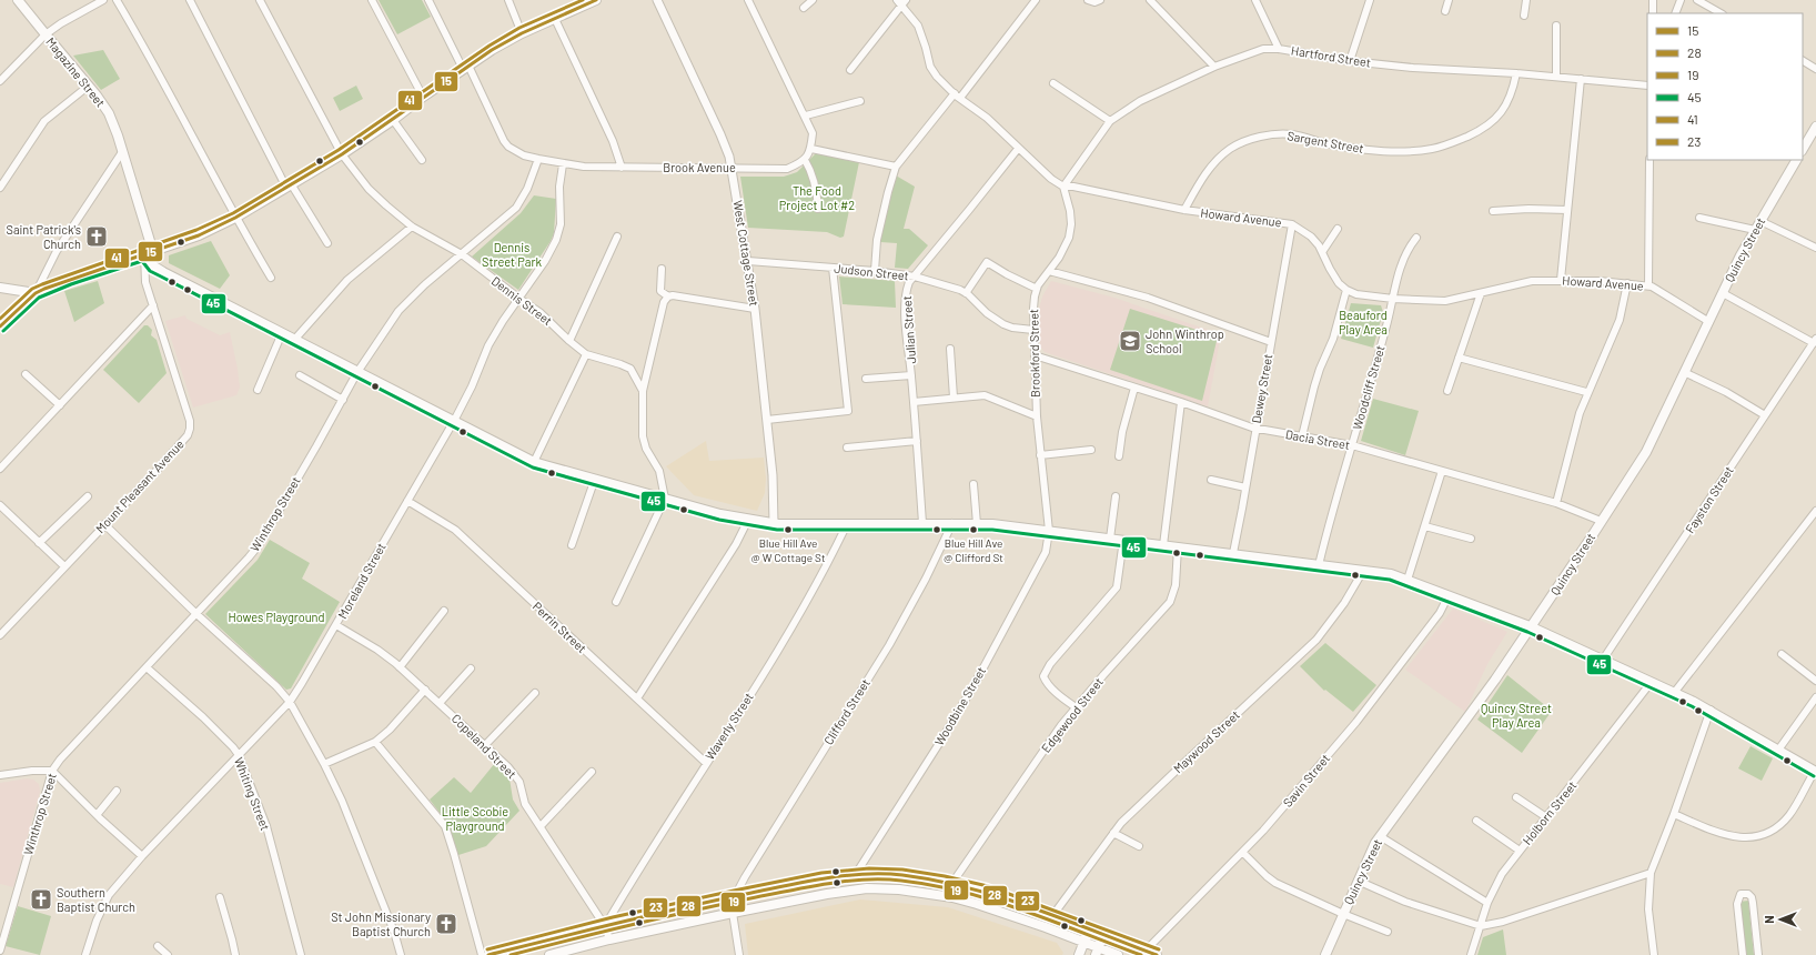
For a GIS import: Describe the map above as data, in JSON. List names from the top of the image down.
{
  "streets": {
    "main road": ["Magazine Street", "Quincy Street"],
    "street": [
      "Hartford Street",
      "Sargent Street",
      "Brook Avenue",
      "Howard Avenue",
      "West Cottage Street",
      "Judson Street",
      "Dennis Street",
      "Julian Street",
      "Brookford Street",
      "Woodcliff Street",
      "Dewey Street",
      "Dacia Street",
      "Mount Pleasant Avenue",
      "Fayston Street",
      "Winthrop Street",
      "Moreland Street",
      "Perrin Street",
      "Woodbine Street",
      "Clifford Street",
      "Edgewood Street",
      "Waverly Street",
      "Maywood Street",
      "Copeland Street",
      "Savin Street",
      "Whiting Street",
      "Holborn Street"
    ]
  },
  "crossings": [
    ["Hartford Street", "Sargent Street"],
    ["Hartford Street", "Howard Avenue"],
    ["Hartford Street", "Brookford Street"],
    ["Magazine Street", "Mount Pleasant Avenue"],
    ["Sargent Street", "Howard Avenue"],
    ["Brook Avenue", "West Cottage Street"],
    ["Brook Avenue", "Winthrop Street"],
    ["Brook Avenue", "Moreland Street"],
    ["Howard Avenue", "Quincy Street"],
    ["Howard Avenue", "Julian Street"],
    ["Howard Avenue", "Brookford Street"],
    ["Howard Avenue", "Woodcliff Street"],
    ["Howard Avenue", "Dewey Street"],
    ["Quincy Street", "Dacia Street"],
    ["West Cottage Street", "Judson Street"],
    ["Judson Street", "Julian Street"],
    ["Judson Street", "Brookford Street"],
    ["Dennis Street", "Winthrop Street"],
    ["Dennis Street", "Moreland Street"],
    ["Brookford Street", "Dacia Street"],
    ["Brookford Street", "Woodbine Street"],
    ["Woodcliff Street", "Dacia Street"],
    ["Dewey Street", "Dacia Street"],
    ["Winthrop Street", "Whiting Street"],
    ["Moreland Street", "Perrin Street"],
    ["Moreland Street", "Copeland Street"],
    ["Moreland Street", "Whiting Street"],
    ["Perrin Street", "Waverly Street"],
    ["Waverly Street", "Copeland Street"]
  ],
  "parks": [
    "The Food Project Lot #2",
    "Dennis Street Park",
    "Beauford Play Area",
    "Howes Playground",
    "Quincy Street Play Area",
    "Little Scobie Playground"
  ],
  "places": {
    "church": ["Saint Patrick's Church", "Southern Baptist Church", "St John Missionary Baptist Church"],
    "school or university": ["John Winthrop School"],
    "other": ["Blue Hill Ave @ W Cottage St", "Blue Hill Ave @ Clifford St"]
  },
  "lines": [
    "transit line 15",
    "transit line 41",
    "transit line 45",
    "transit line 23",
    "transit line 28",
    "transit line 19"
  ],
  "legend": [
    "15",
    "28",
    "19",
    "45",
    "41",
    "23"
  ],
  "north": "left"
}
